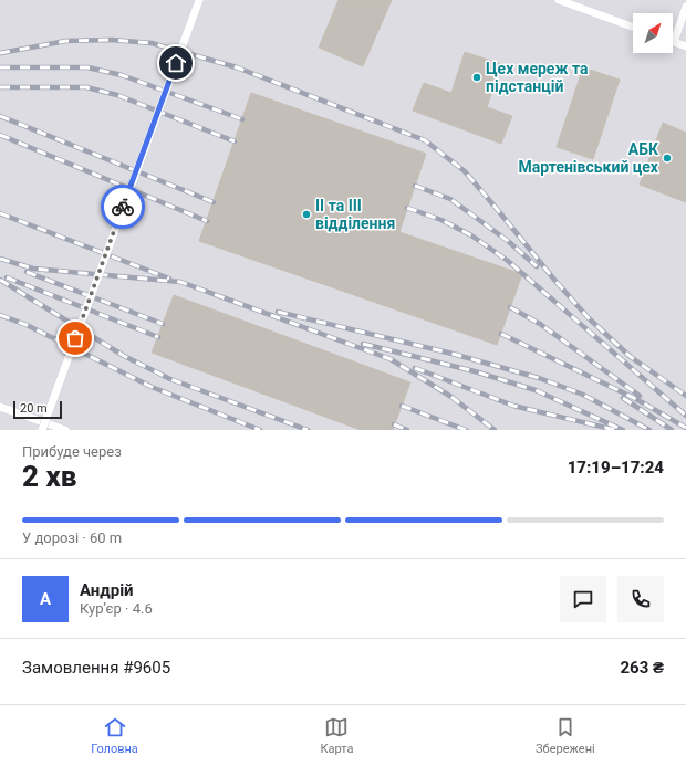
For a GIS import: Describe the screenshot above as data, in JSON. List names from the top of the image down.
{
  "places": ["Цех мереж та підстанцій", "АБК Мартенівський цех", "II та III відділення"],
  "scale_bar": "20 m",
  "north": "top right",
  "page": {
    "scale": "20 m",
    "heading": ["2 хв", "Прибуде через", "17:19–17:24"],
    "panel": [
      "Андрій",
      "Кур’єр · 4.6",
      "Замовлення #9605",
      "263 ₴"
    ],
    "bar": "У дорозі · 60 m",
    "round": "А",
    "tabs": ["Головна", "Карта", "Збережені"]
  }
}
